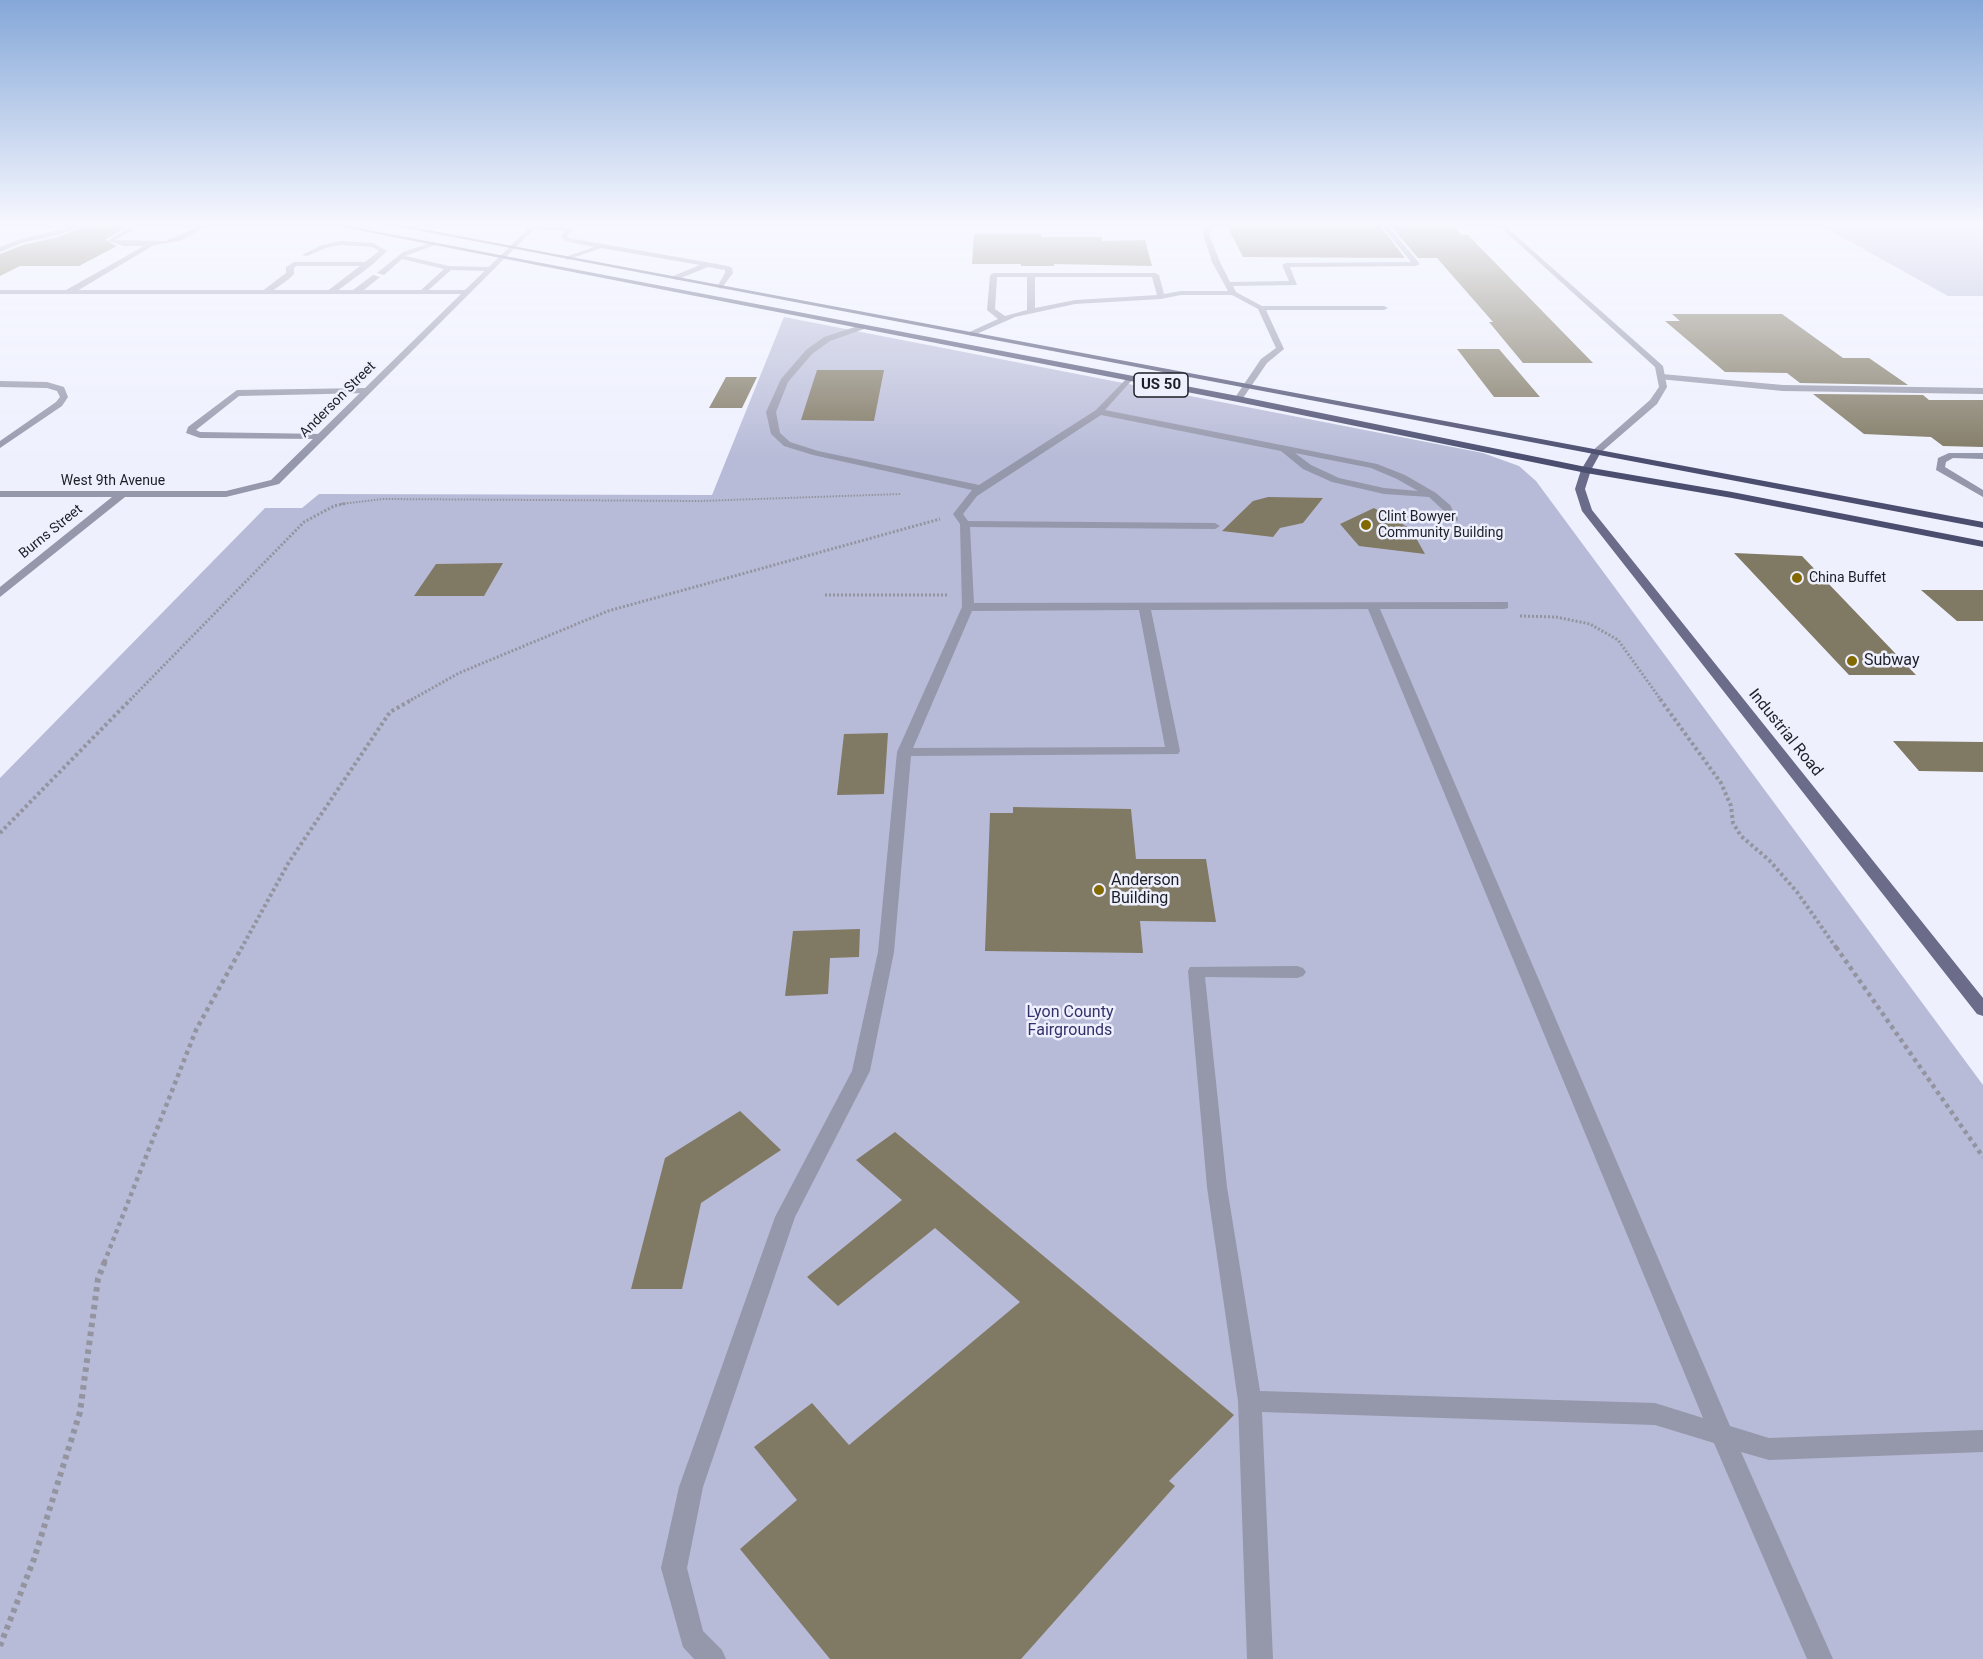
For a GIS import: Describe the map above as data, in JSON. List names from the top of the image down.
{
  "streets": {
    "main road": ["US 50", "Industrial Road"],
    "street": ["Anderson Street", "West 9th Avenue", "Burns Street"]
  },
  "crossings": [
    ["US 50", "Industrial Road"],
    ["Anderson Street", "West 9th Avenue"],
    ["West 9th Avenue", "Burns Street"]
  ],
  "parks": ["Lyon County Fairgrounds"],
  "places": [
    "Clint Bowyer Community Building",
    "China Buffet",
    "Subway",
    "Anderson Building"
  ]
}
